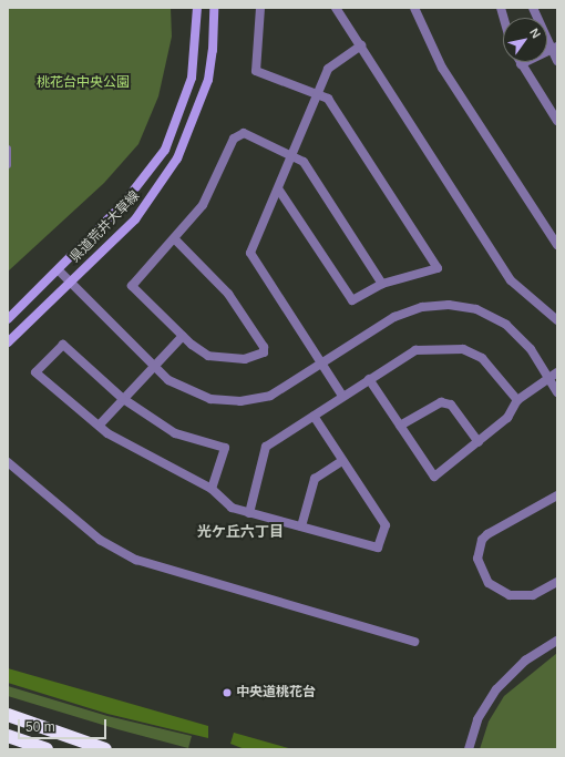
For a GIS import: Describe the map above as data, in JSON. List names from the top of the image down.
{
  "streets": {
    "main road": ["県道荒井大草線"]
  },
  "districts": ["光ケ丘六丁目"],
  "parks": ["桃花台中央公園"],
  "places": ["中央道桃花台"],
  "scale_bar": "50 m",
  "north": "top right"
}
